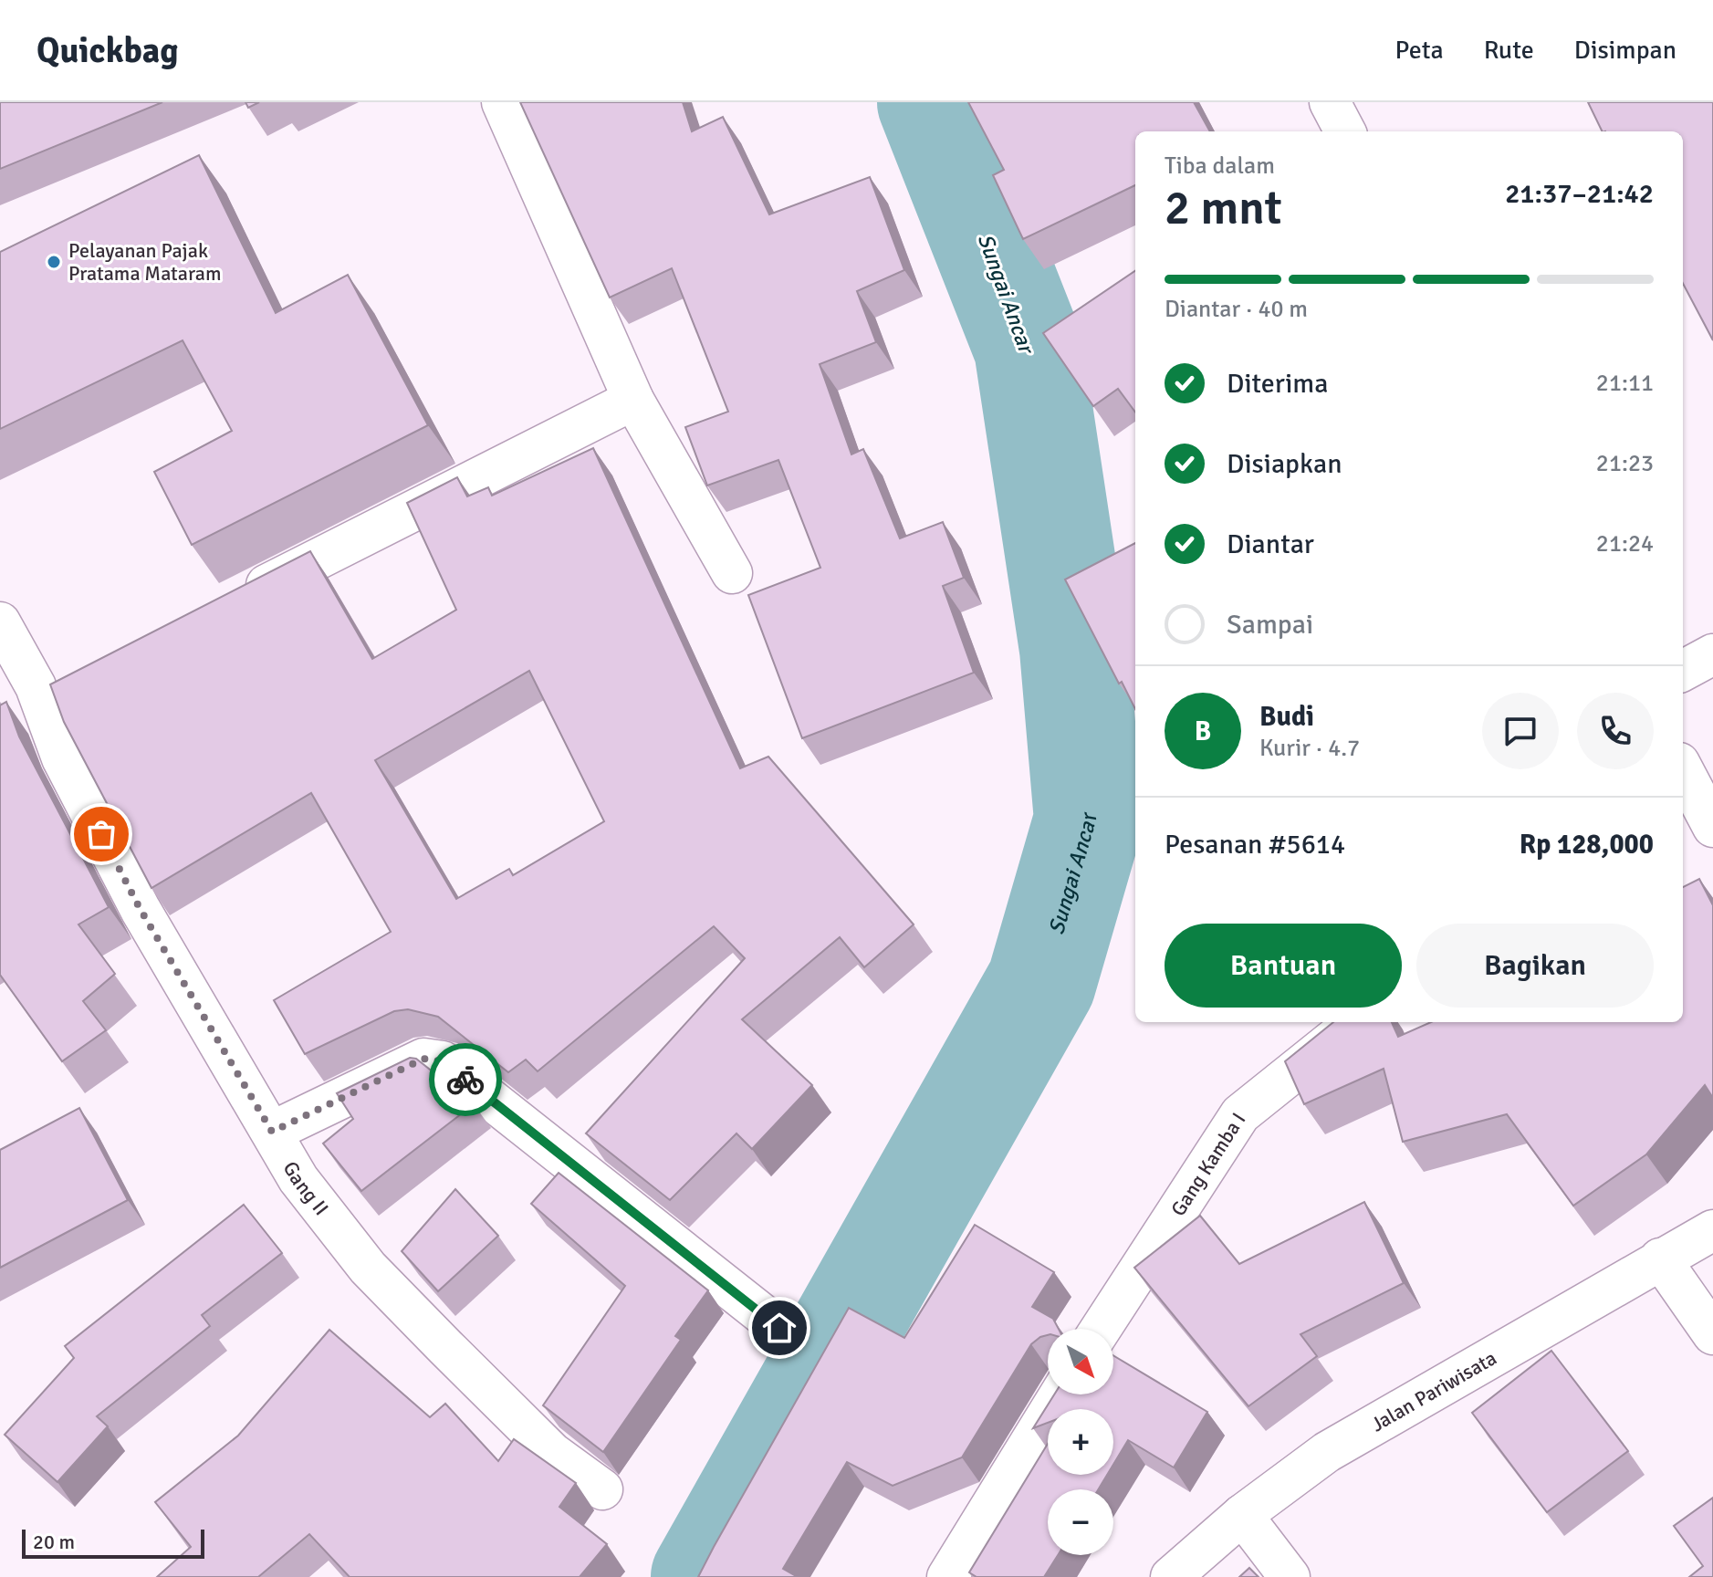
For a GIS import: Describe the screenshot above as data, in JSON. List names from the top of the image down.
{
  "streets": {
    "street": ["Gang Kamba I", "Gang II", "Jalan Pariwisata"]
  },
  "water": ["Sungai Ancar"],
  "places": ["Pelayanan Pajak Pratama Mataram"],
  "scale_bar": "20 m",
  "north": "bottom right",
  "page": {
    "header": "Quickbag",
    "nav": ["Peta", "Rute", "Disimpan"],
    "heading": ["2 mnt", "Tiba dalam", "21:37–21:42"],
    "panel": [
      "Budi",
      "Kurir · 4.7",
      "Pesanan #5614",
      "Rp 128,000"
    ],
    "bar": "Diantar · 40 m",
    "list": [
      ["Diterima", "21:11"],
      ["Disiapkan", "21:23"],
      ["Diantar", "21:24"],
      "Sampai"
    ],
    "round": "B",
    "buttons": ["Bantuan", "Bagikan"],
    "map_buttons": ["+", "−"],
    "scale": "20 m"
  }
}
